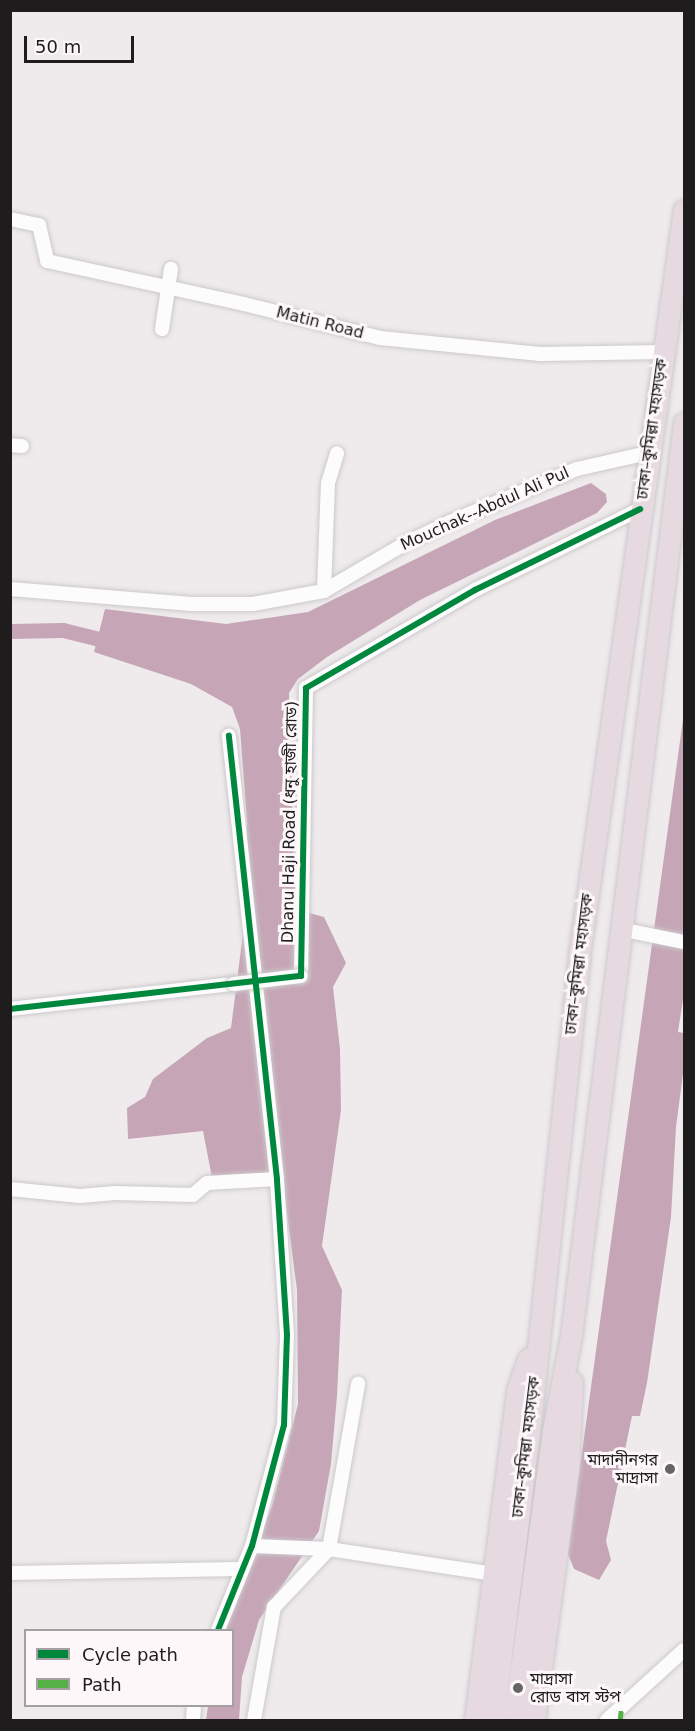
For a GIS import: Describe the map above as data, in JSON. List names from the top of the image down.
{
  "streets": {
    "highway": ["ঢাকা–কুমিল্লা মহাসড়ক"],
    "street": ["Matin Road", "Mouchak--Abdul Ali Pul", "Dhanu Haji Road (ধনু হাজী রোড)"]
  },
  "crossings": [
    ["Matin Road", "ঢাকা–কুমিল্লা মহাসড়ক"],
    ["ঢাকা–কুমিল্লা মহাসড়ক", "Mouchak--Abdul Ali Pul"],
    ["ঢাকা–কুমিল্লা মহাসড়ক", "Dhanu Haji Road (ধনু হাজী রোড)"]
  ],
  "places": ["মাদানীনগর মাদ্রাসা", "মাদ্রাসা রোড বাস স্টপ"],
  "legend": ["Cycle path", "Path"],
  "scale_bar": "50 m"
}
